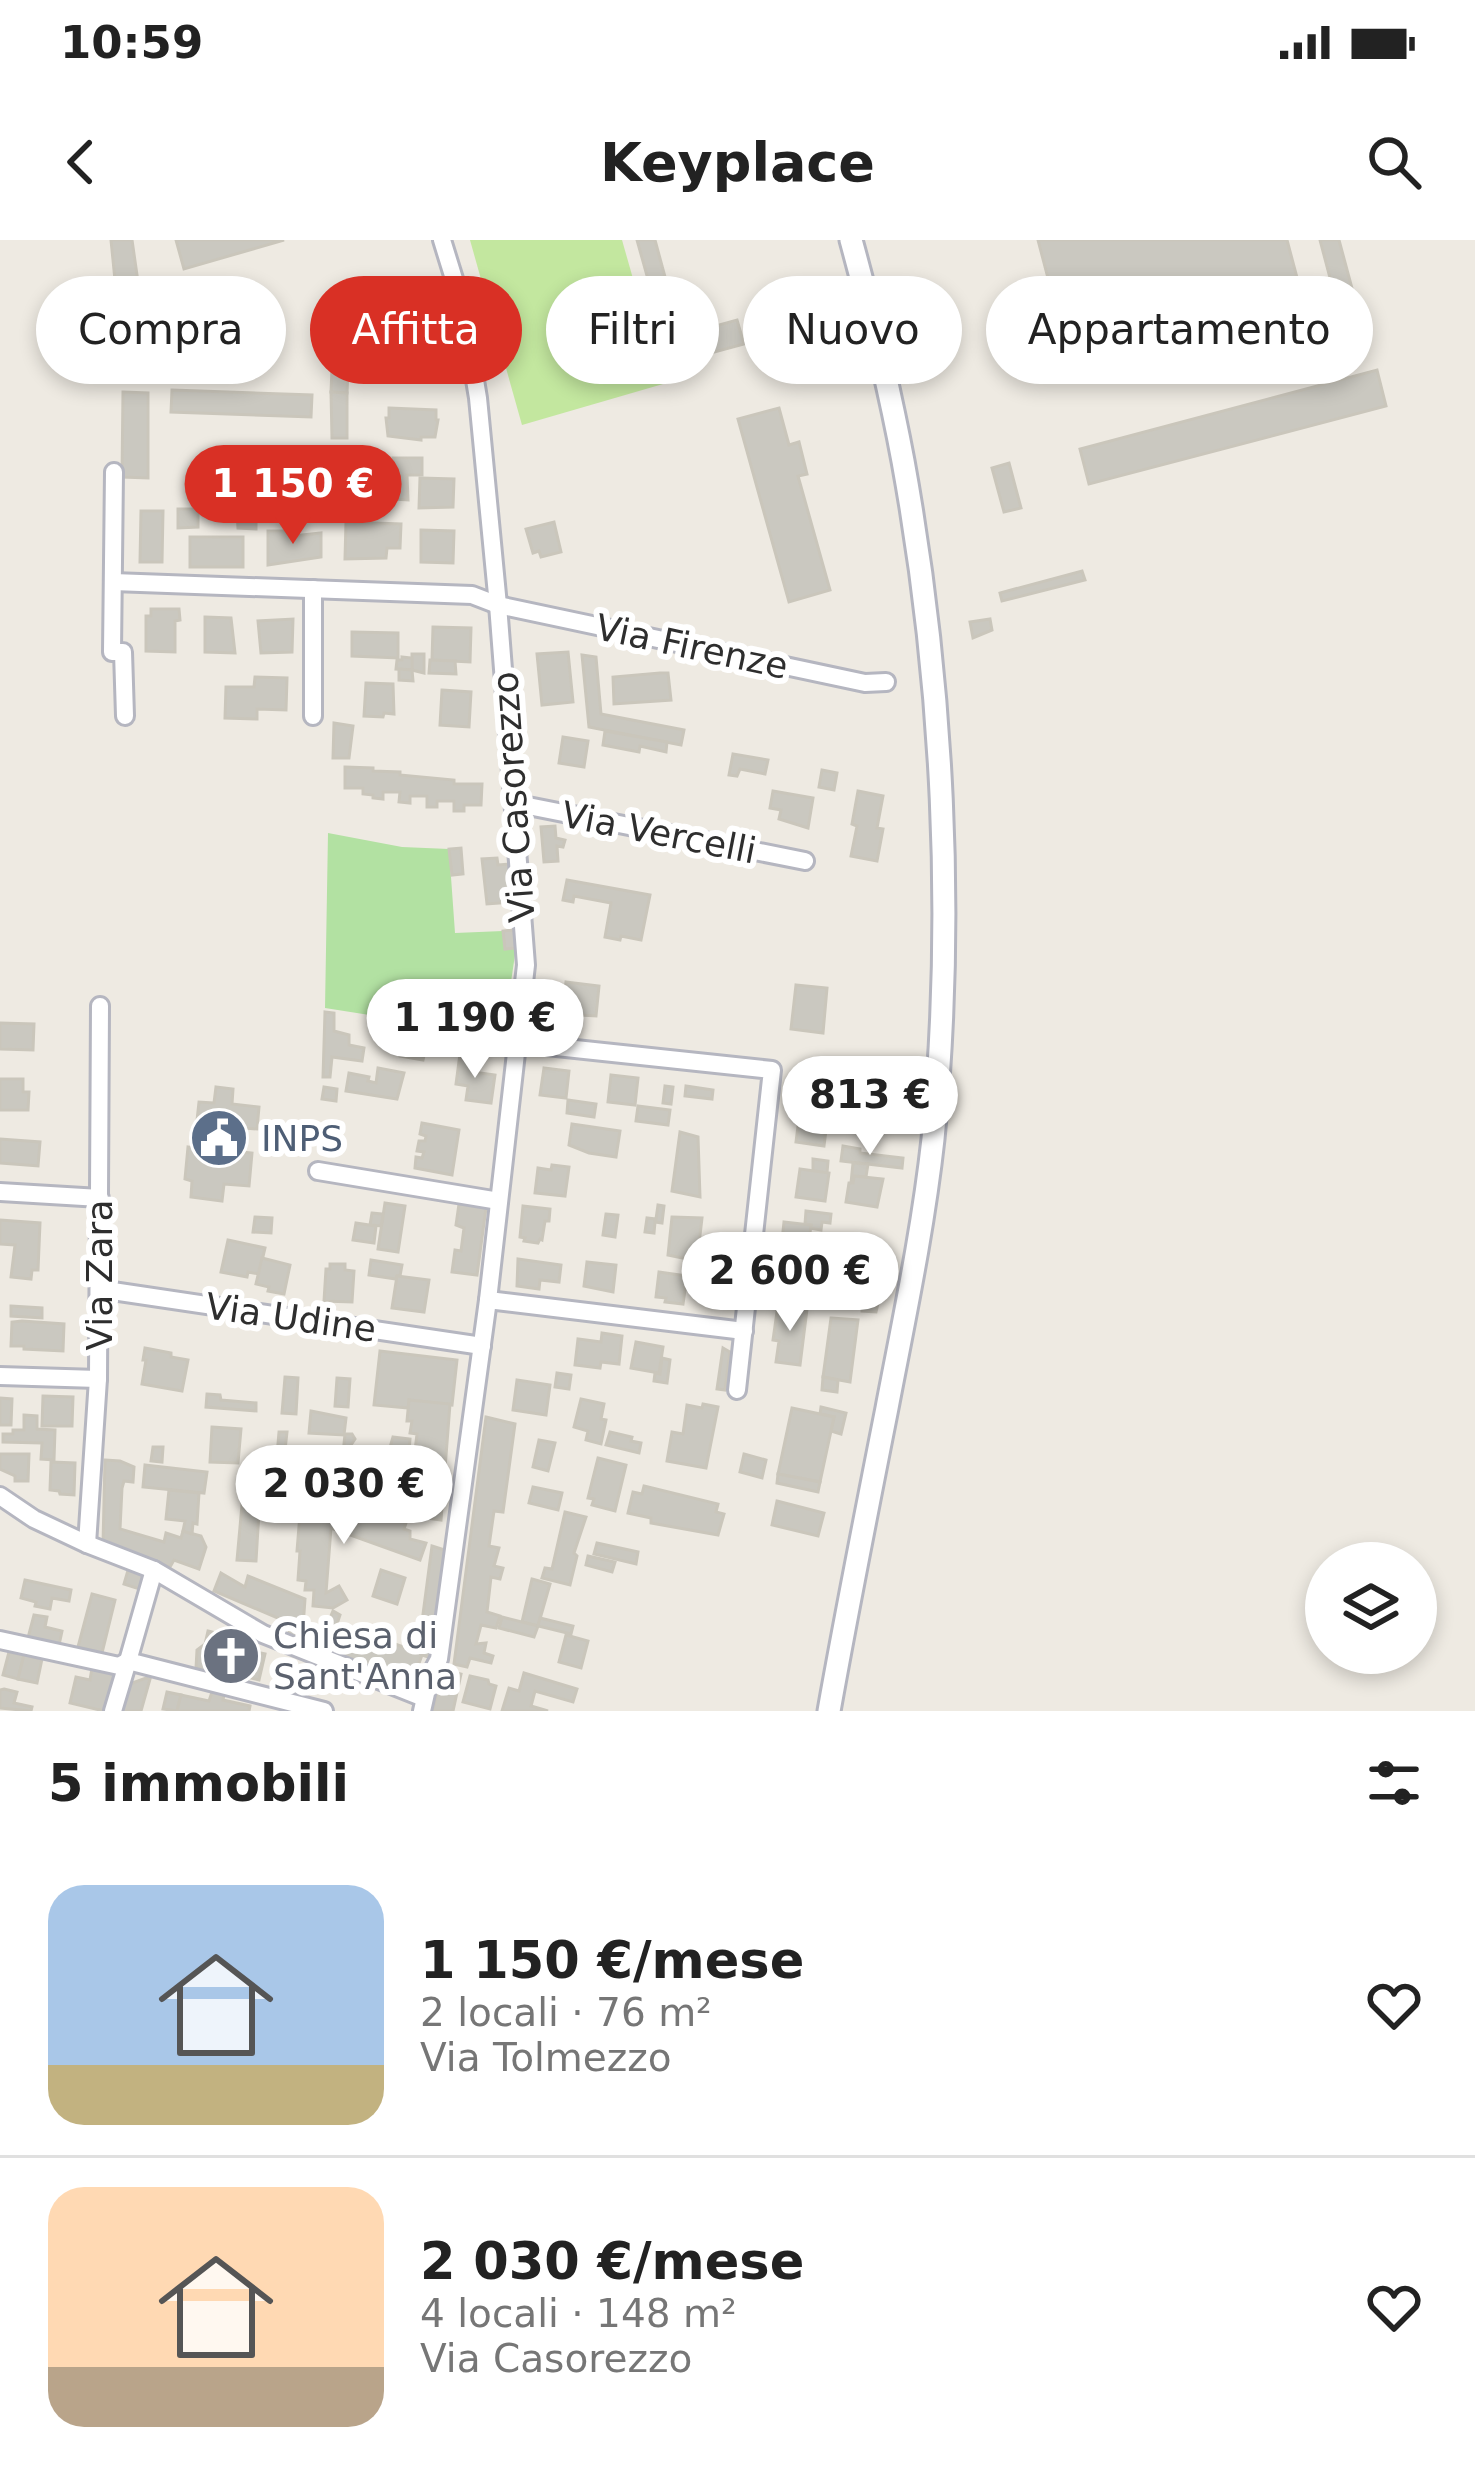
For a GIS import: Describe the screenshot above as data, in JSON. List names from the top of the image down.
{
  "streets": {
    "street": [
      "Via Firenze",
      "Via Casorezzo",
      "Via Vercelli",
      "Via Zara",
      "Via Udine"
    ]
  },
  "crossings": [
    ["Via Firenze", "Via Casorezzo"],
    ["Via Casorezzo", "Via Vercelli"],
    ["Via Casorezzo", "Via Udine"],
    ["Via Zara", "Via Udine"]
  ],
  "places": {
    "public building": ["INPS"],
    "church": ["Chiesa di Sant'Anna"]
  },
  "page": {
    "status": "10:59",
    "header": "Keyplace",
    "chip": [
      "Compra",
      "Affitta",
      "Filtri",
      "Nuovo",
      "Appartamento"
    ],
    "price": [
      "1 150 €",
      "1 190 €",
      "813 €",
      "2 600 €",
      "2 030 €"
    ],
    "heading": "5 immobili",
    "list": [
      {
        "name": "1 150 €/mese",
        "note": "2 locali · 76 m² · Via Tolmezzo"
      },
      {
        "name": "2 030 €/mese",
        "note": "4 locali · 148 m² · Via Casorezzo"
      }
    ]
  }
}
